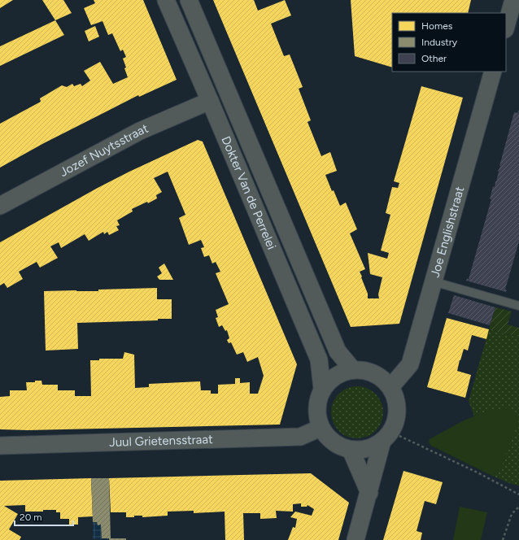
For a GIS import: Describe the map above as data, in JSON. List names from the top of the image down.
{
  "streets": {
    "street": [
      "Jozef Nuytsstraat",
      "Dokter Van de Perrelei",
      "Joe Englishstraat",
      "Juul Grietensstraat"
    ]
  },
  "crossings": [
    ["Jozef Nuytsstraat", "Dokter Van de Perrelei"],
    ["Dokter Van de Perrelei", "Joe Englishstraat"],
    ["Dokter Van de Perrelei", "Juul Grietensstraat"],
    ["Joe Englishstraat", "Juul Grietensstraat"]
  ],
  "legend": ["Homes", "Industry", "Other"],
  "scale_bar": "20 m"
}
